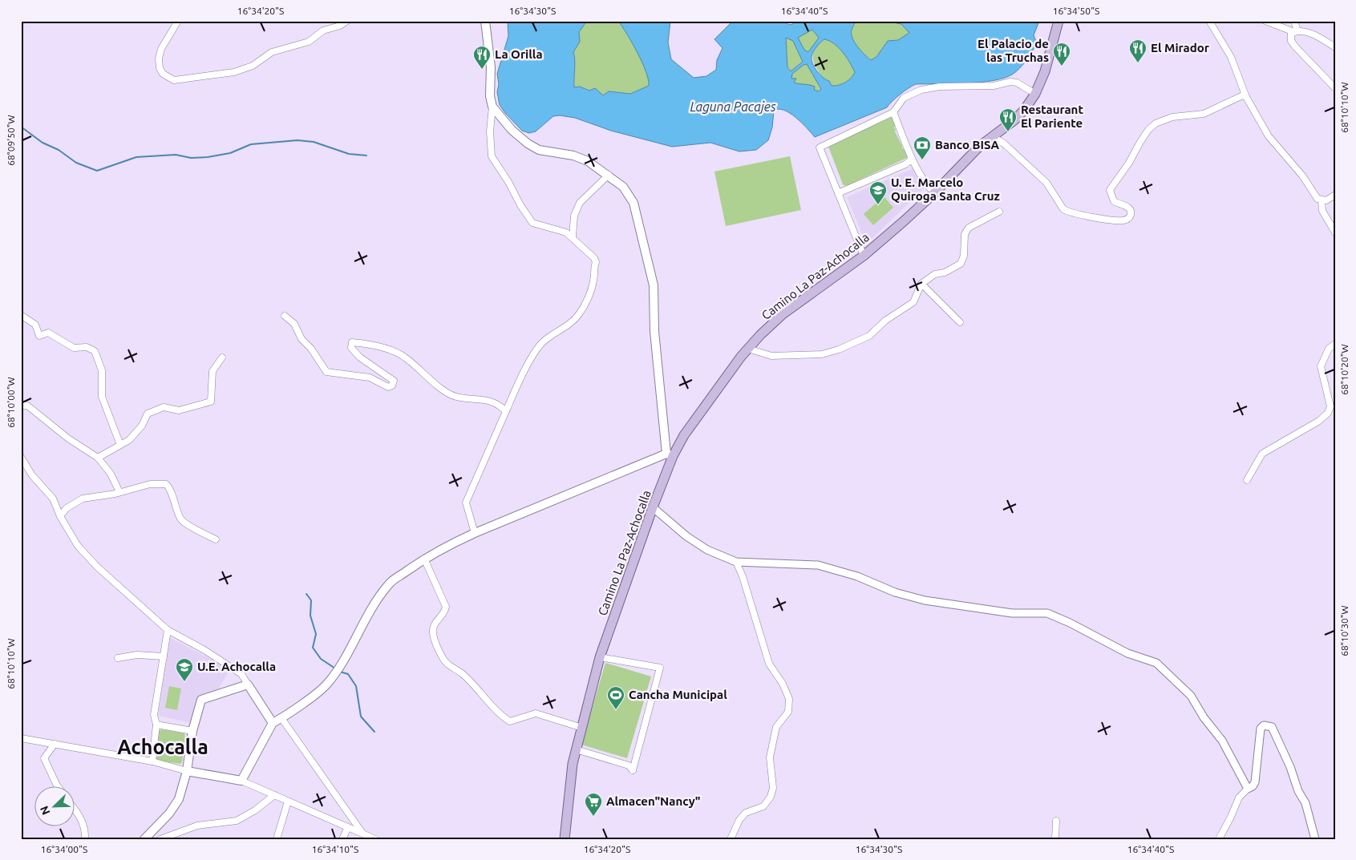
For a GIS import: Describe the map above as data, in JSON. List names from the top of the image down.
{
  "streets": {
    "main road": ["Camino La Paz-Achocalla"]
  },
  "districts": ["Achocalla"],
  "water": ["Laguna Pacajes"],
  "places": {
    "restaurant": [
      "El Mirador",
      "El Palacio de las Truchas",
      "La Orilla",
      "Restaurant El Pariente"
    ],
    "bank": ["Banco BISA"],
    "school or university": ["U. E. Marcelo Quiroga Santa Cruz", "U.E. Achocalla"],
    "sports": ["Cancha Municipal"],
    "supermarket": ["Almacen\"Nancy\""]
  },
  "north": "bottom left",
  "coordinates": [
    "16°34'20\"S",
    "16°34'30\"S",
    "16°34'40\"S",
    "16°34'50\"S",
    "68°10'10\"W",
    "68°09'50\"W",
    "68°10'20\"W",
    "68°10'00\"W",
    "68°10'30\"W",
    "16°34'00\"S",
    "16°34'10\"S"
  ]
}
